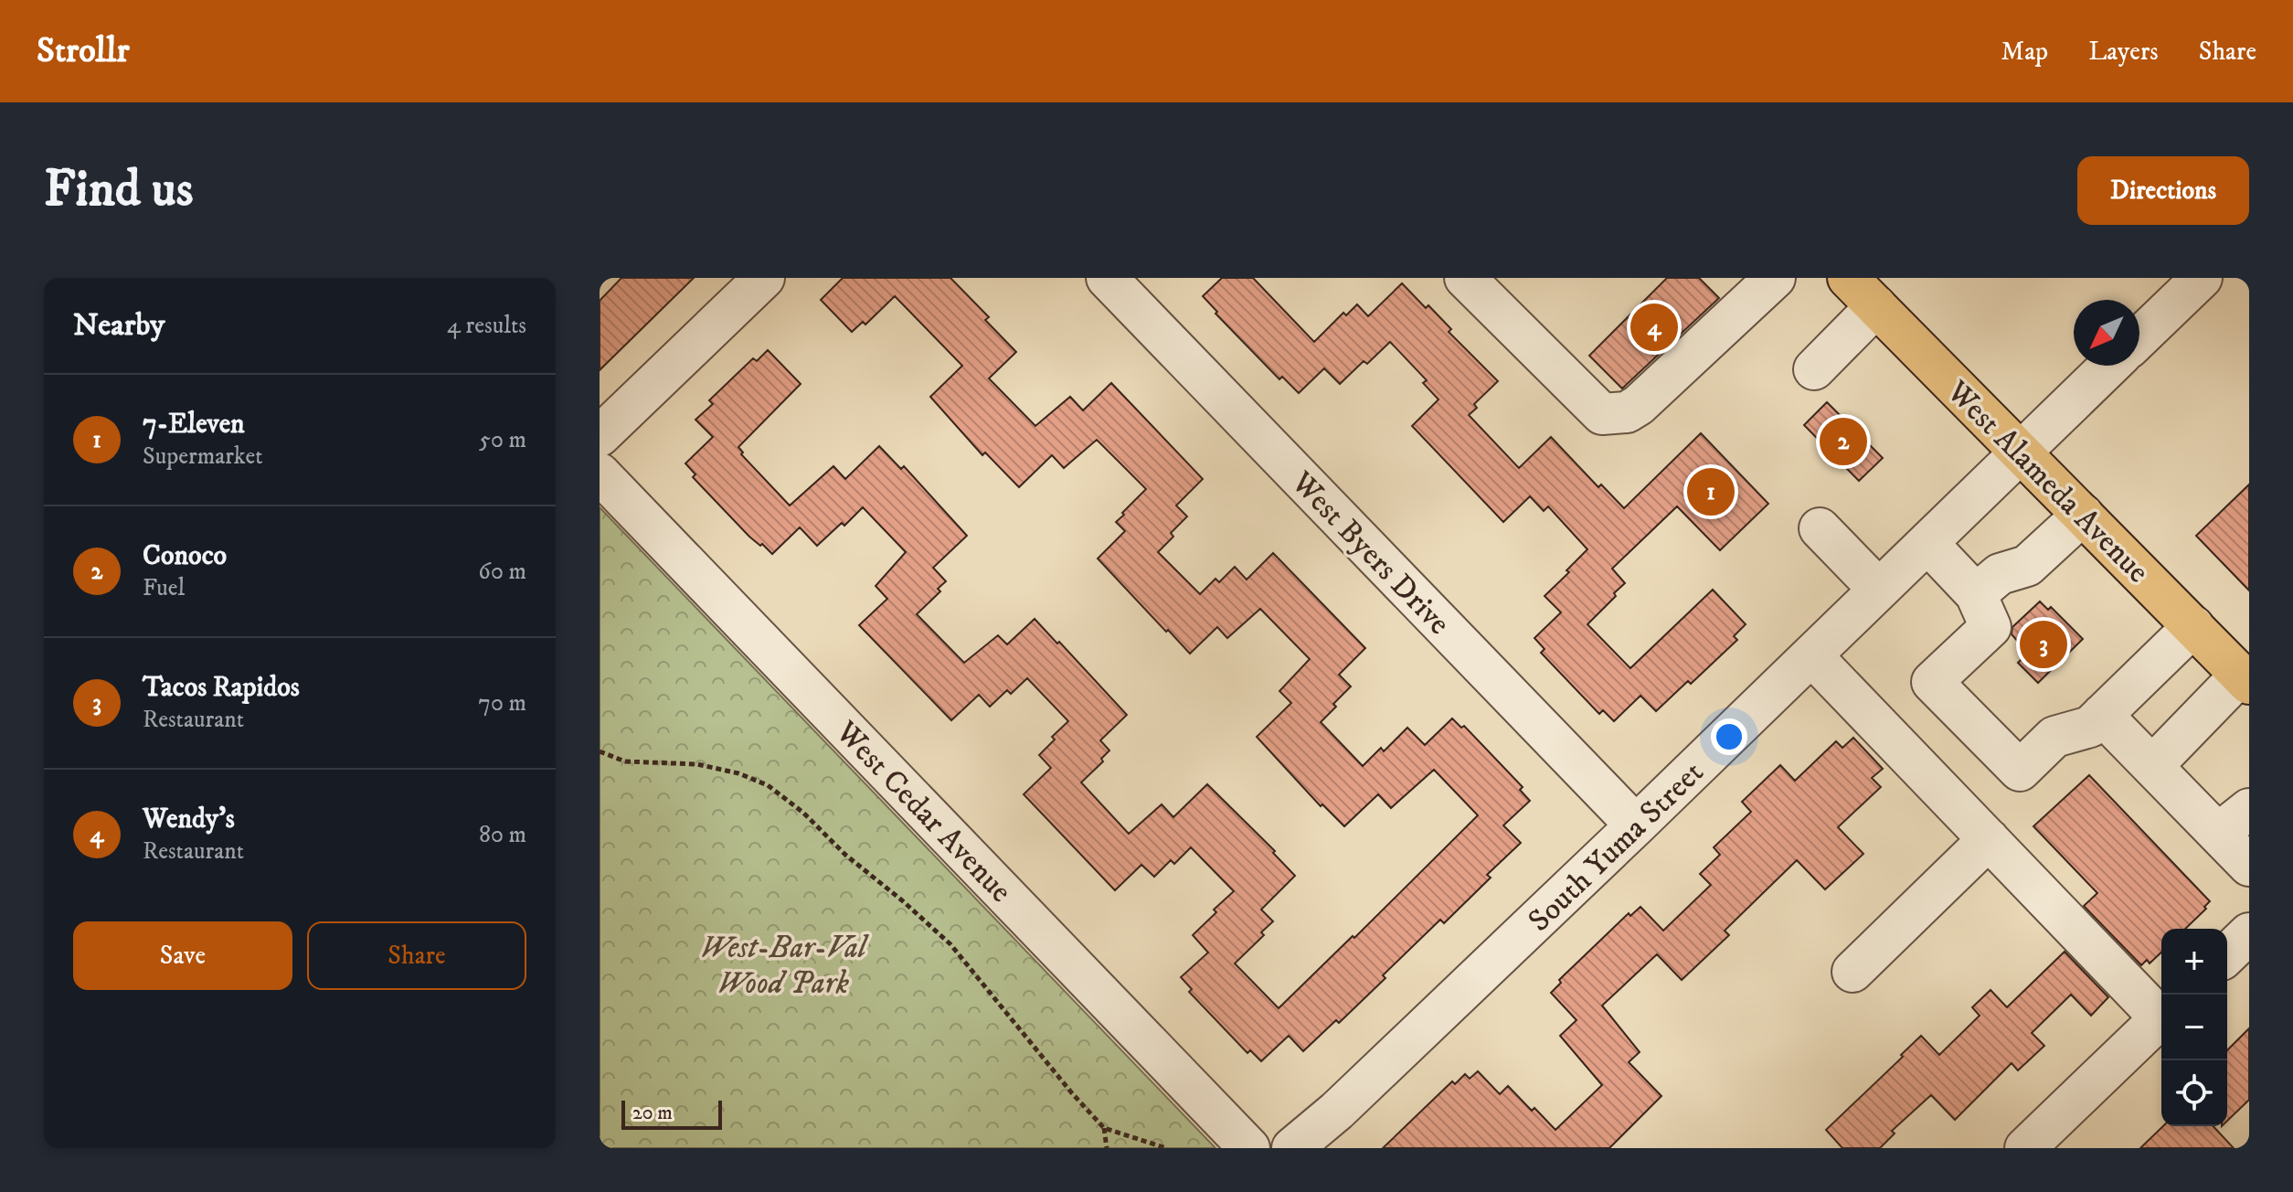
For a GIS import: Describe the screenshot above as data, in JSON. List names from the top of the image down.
{
  "streets": {
    "main road": ["West Alameda Avenue"],
    "street": ["West Byers Drive", "West Cedar Avenue", "South Yuma Street"]
  },
  "crossings": [
    ["West Alameda Avenue", "South Yuma Street"],
    ["West Byers Drive", "South Yuma Street"]
  ],
  "parks": ["West-Bar-Val Wood Park"],
  "scale_bar": "20 m",
  "north": "bottom left",
  "page": {
    "header": "Strollr",
    "nav": ["Map", "Layers", "Share"],
    "buttons": [
      "Directions",
      ["Save", "Share"]
    ],
    "title": "Find us",
    "heading": ["Nearby", "4 results"],
    "pins": [
      "4",
      "2",
      "1",
      "3"
    ],
    "list": [
      {
        "mark": "1",
        "name": "7-Eleven",
        "note": "Supermarket",
        "value": "50 m"
      },
      {
        "mark": "2",
        "name": "Conoco",
        "note": "Fuel",
        "value": "60 m"
      },
      {
        "mark": "3",
        "name": "Tacos Rapidos",
        "note": "Restaurant",
        "value": "70 m"
      },
      {
        "mark": "4",
        "name": "Wendy's",
        "note": "Restaurant",
        "value": "80 m"
      }
    ],
    "map_buttons": ["+", "−"],
    "scale": "20 m"
  }
}
